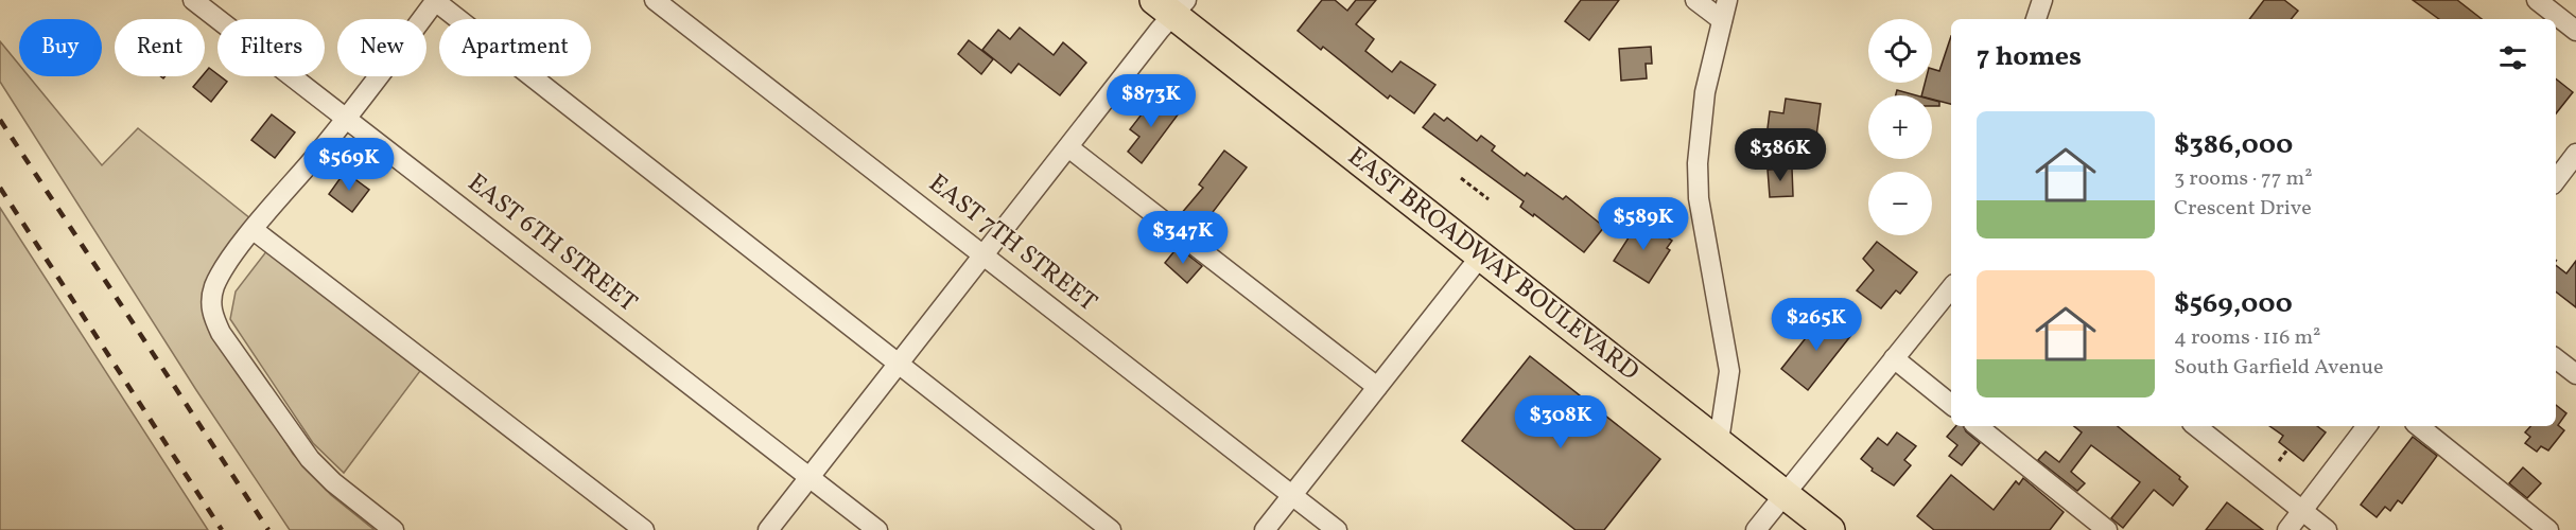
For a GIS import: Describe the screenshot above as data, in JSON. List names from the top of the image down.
{
  "streets": {
    "highway": ["EAST BROADWAY BOULEVARD"],
    "street": ["EAST 6TH STREET", "EAST 7TH STREET"]
  },
  "page": {
    "map_buttons": ["+", "−"],
    "chip": [
      "Buy",
      "Rent",
      "Filters",
      "New",
      "Apartment"
    ],
    "heading": "7 homes",
    "price": [
      "$873K",
      "$386K",
      "$569K",
      "$589K",
      "$347K",
      "$265K",
      "$308K"
    ],
    "list": [
      {
        "name": "$386,000",
        "note": "3 rooms · 77 m² · Crescent Drive"
      },
      {
        "name": "$569,000",
        "note": "4 rooms · 116 m² · South Garfield Avenue"
      }
    ]
  }
}
